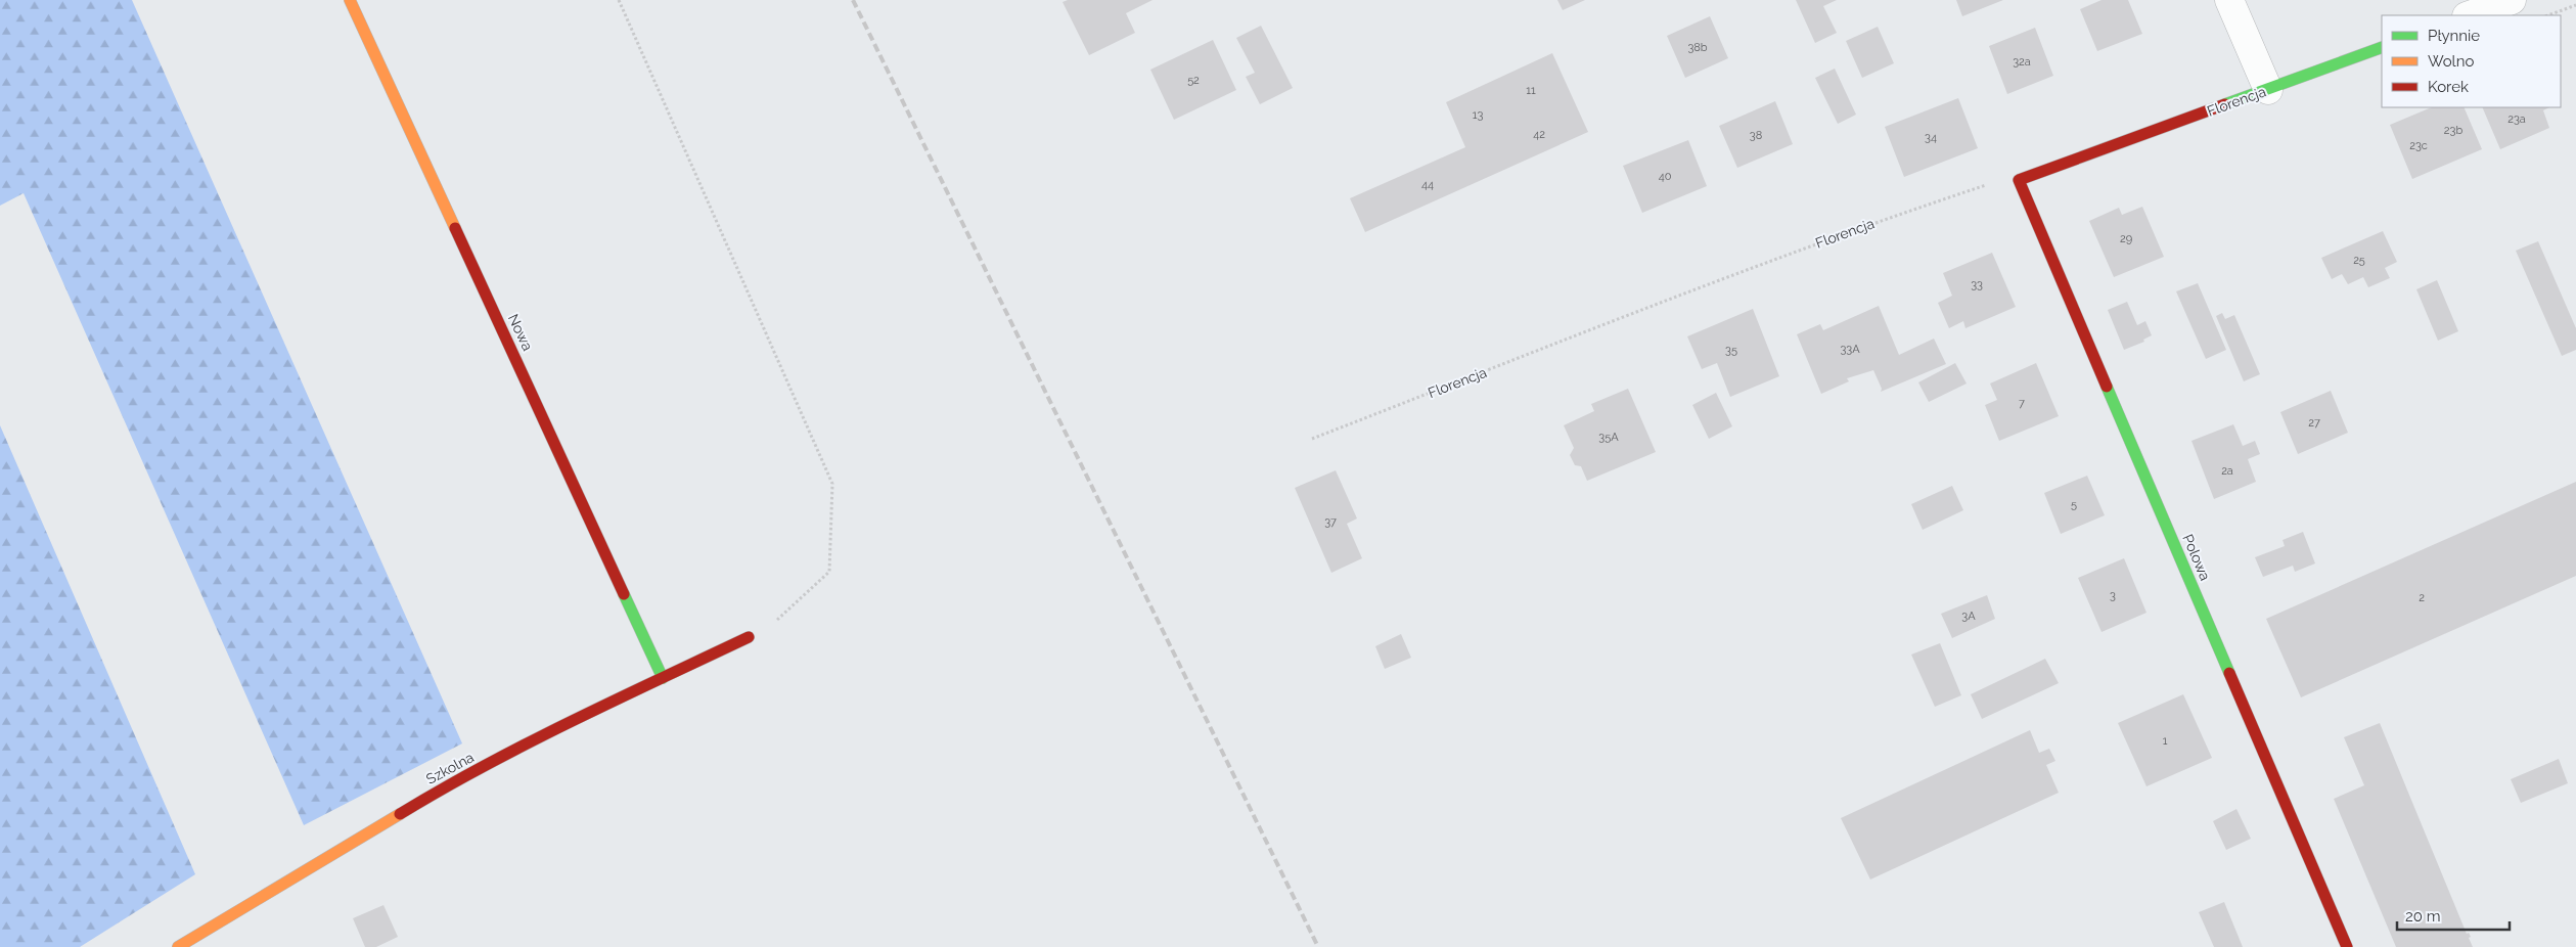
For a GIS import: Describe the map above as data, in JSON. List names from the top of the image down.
{
  "streets": {
    "street": [
      "Florencja",
      "Nowa",
      "Polowa",
      "Szkolna"
    ]
  },
  "crossings": [
    ["Florencja", "Polowa"],
    ["Nowa", "Szkolna"]
  ],
  "house_numbers": [
    "38b",
    "32a",
    "52",
    "11",
    "13",
    "23a",
    "23b",
    "42",
    "38",
    "34",
    "23c",
    "40",
    "44",
    "29",
    "25",
    "33",
    "33A",
    "35",
    "7",
    "27",
    "35A",
    "2a",
    "5",
    "37",
    "3",
    "2",
    "3A",
    "1"
  ],
  "legend": ["Płynnie", "Wolno", "Korek"],
  "scale_bar": "20 m"
}
